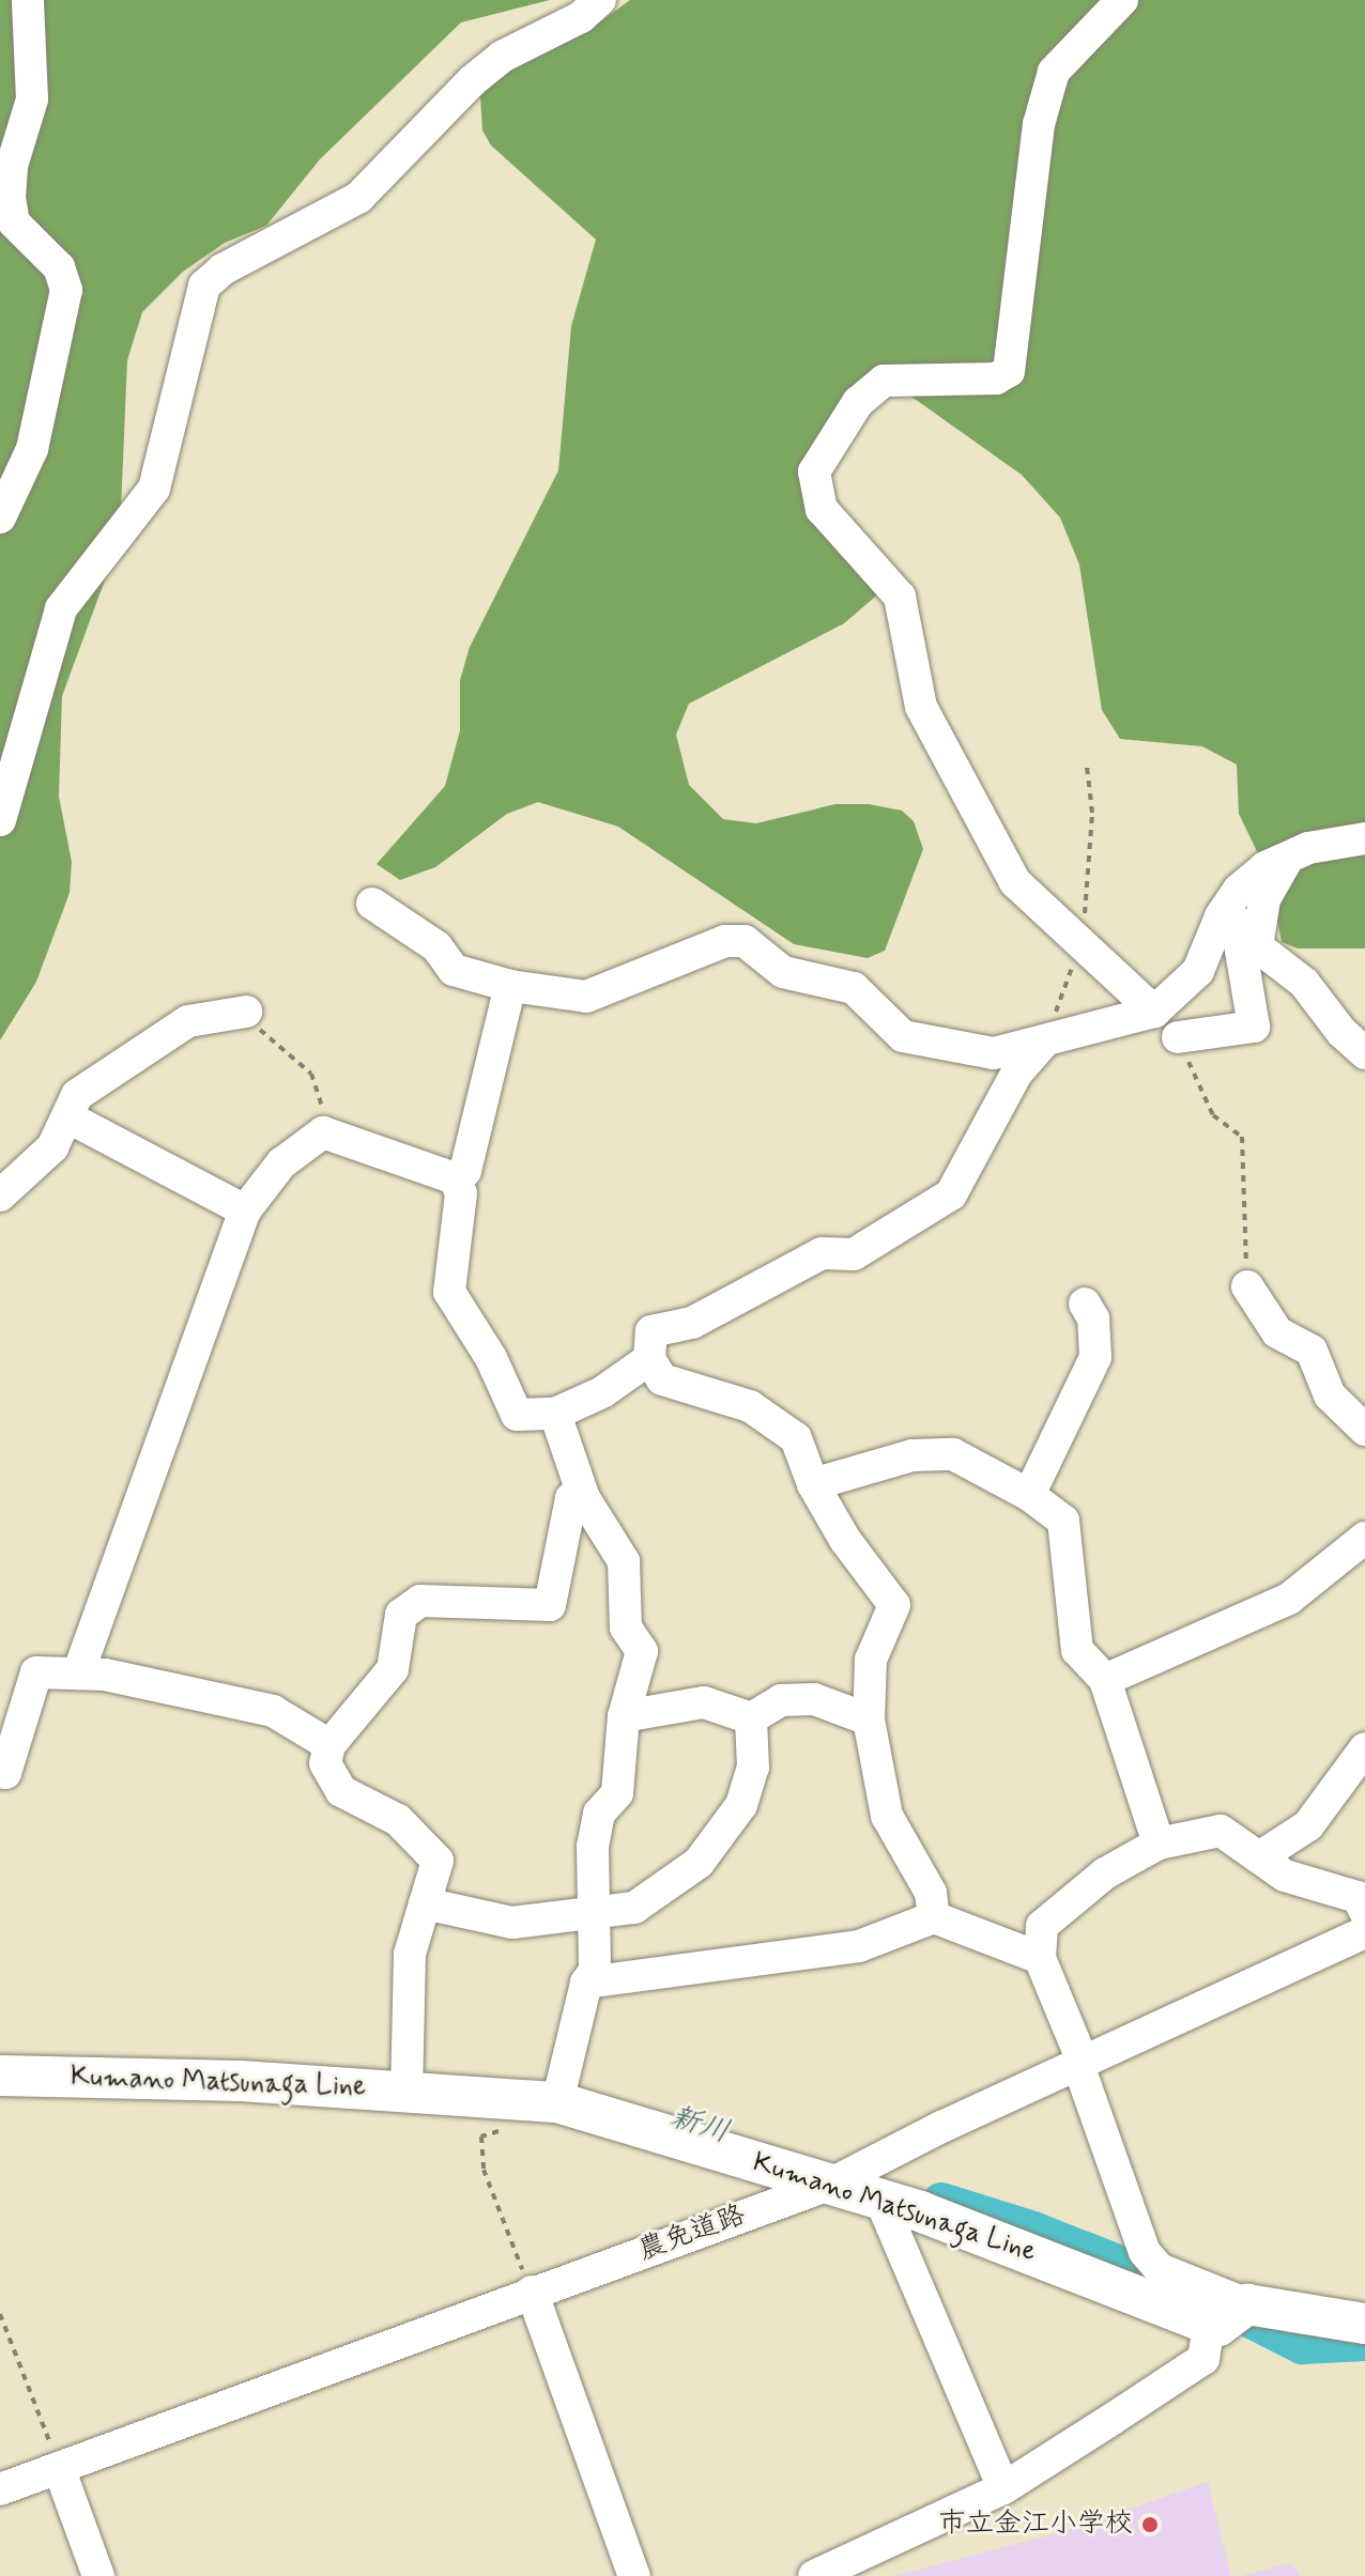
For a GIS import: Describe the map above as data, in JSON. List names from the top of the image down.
{
  "streets": {
    "main road": ["Kumano Matsunaga Line"],
    "street": ["農免道路"]
  },
  "crossings": [
    ["Kumano Matsunaga Line", "農免道路"]
  ],
  "water": ["新川"],
  "places": ["市立金江小学校"]
}
